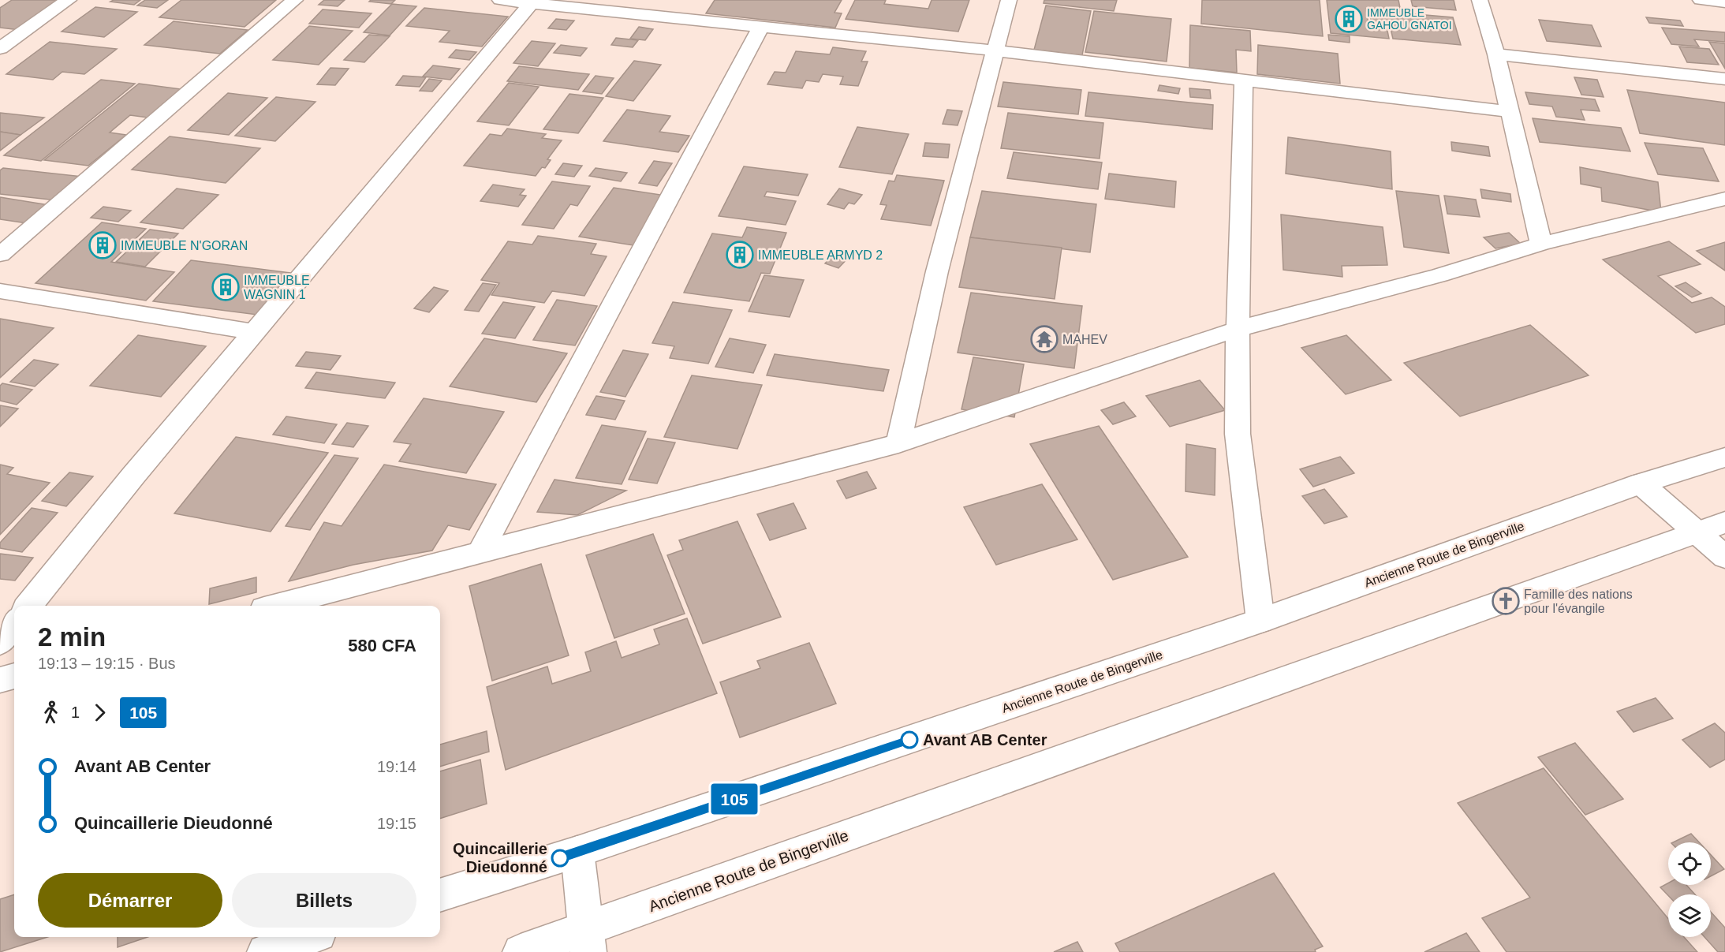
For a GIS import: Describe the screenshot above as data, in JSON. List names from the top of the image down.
{
  "streets": {
    "street": ["Ancienne Route de Bingerville"]
  },
  "places": {
    "building": [
      "IMMEUBLE GAHOU GNATOI",
      "IMMEUBLE N'GORAN",
      "IMMEUBLE ARMYD 2",
      "IMMEUBLE WAGNIN 1"
    ],
    "temple": ["MAHEV"],
    "church": ["Famille des nations pour l'évangile"],
    "other": ["Avant AB Center", "Quincaillerie Dieudonné"]
  },
  "lines": ["bus line 105"],
  "page": {
    "on_map": "105",
    "heading": ["2 min", "19:13 – 19:15 · Bus", "580 CFA"],
    "legs": ["1", "105"],
    "list": [
      {
        "name": "Avant AB Center",
        "value": "19:14"
      },
      {
        "name": "Quincaillerie Dieudonné",
        "value": "19:15"
      }
    ],
    "buttons": ["Démarrer", "Billets"]
  }
}
